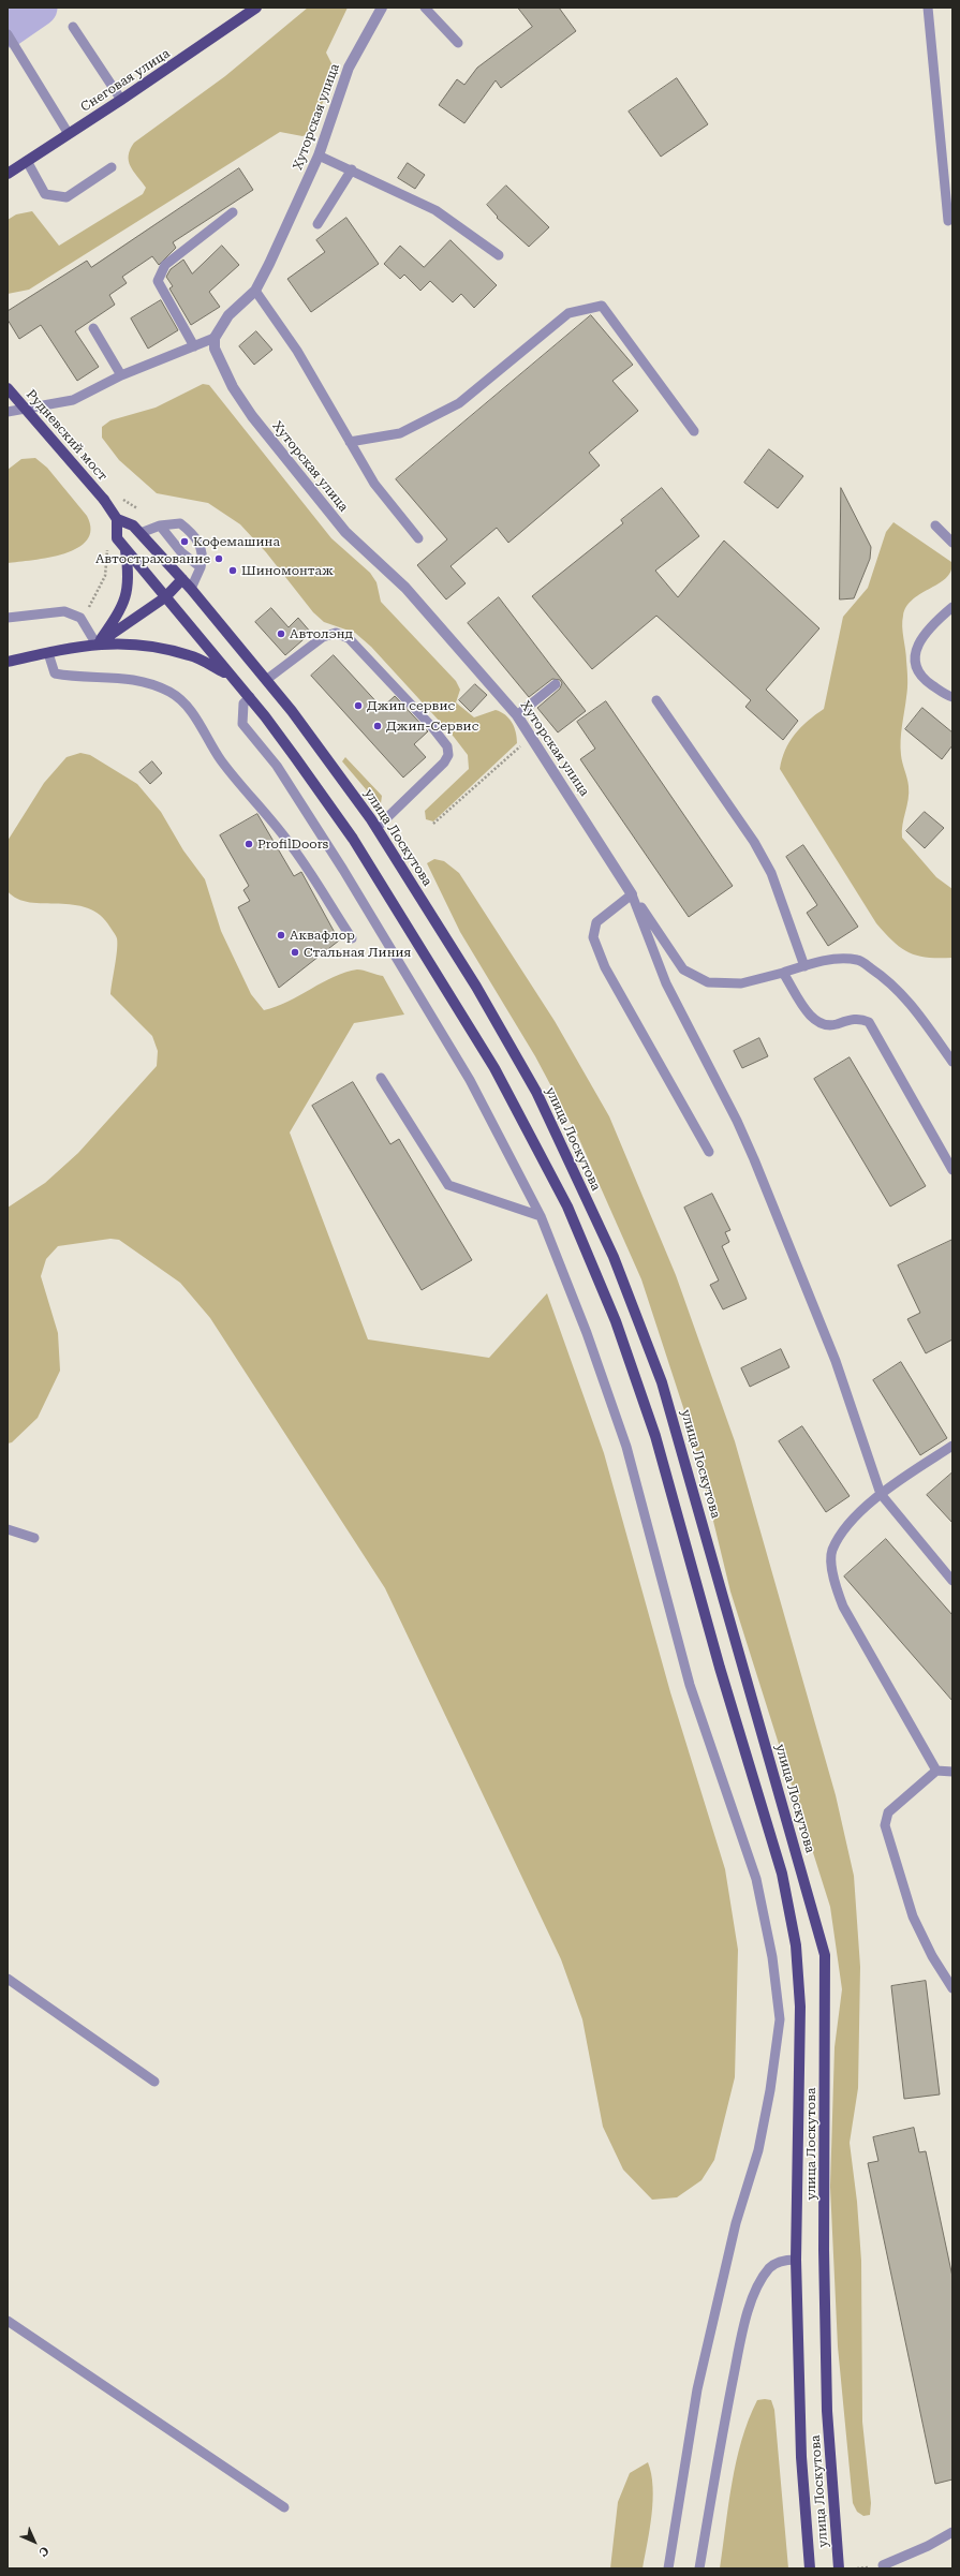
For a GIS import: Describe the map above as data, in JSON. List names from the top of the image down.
{
  "streets": {
    "main road": ["Снеговая улица", "Рудневский мост", "улица Лоскутова"],
    "street": ["Хуторская улица"]
  },
  "crossings": [
    ["Рудневский мост", "улица Лоскутова"]
  ],
  "places": [
    "Кофемашина",
    "Автострахование",
    "Шиномонтаж",
    "Автолэнд",
    "Джип сервис",
    "Джип-Сервис",
    "ProfilDoors",
    "Аквафлор",
    "Стальная Линия"
  ],
  "north": "bottom right"
}
